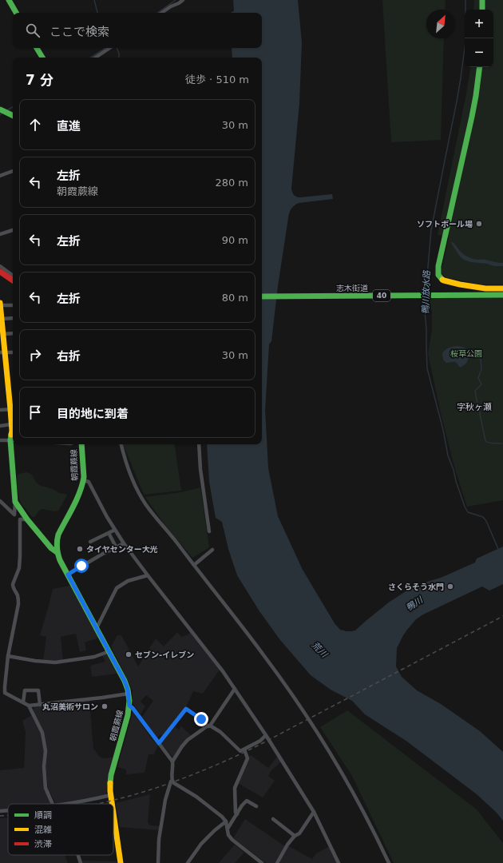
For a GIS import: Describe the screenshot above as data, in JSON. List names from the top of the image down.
{
  "streets": {
    "main road": ["志木街道", "40", "朝霞蕨線"]
  },
  "districts": ["字秋ヶ瀬"],
  "water": ["鴨川放水路", "鴨川", "荒川"],
  "parks": ["桜草公園"],
  "places": [
    "ソフトボール場",
    "タイヤセンター大光",
    "さくらそう水門",
    "セブン-イレブン",
    "丸沼美術サロン"
  ],
  "legend": ["順調", "混雑", "渋滞"],
  "north": "top right",
  "page": {
    "map_buttons": ["+", "−"],
    "search": "ここで検索",
    "heading": ["7 分", "徒歩 · 510 m"],
    "list": [
      ["直進", "30 m"],
      ["左折", "朝霞蕨線", "280 m"],
      ["左折", "90 m"],
      ["左折", "80 m"],
      ["右折", "30 m"],
      "目的地に到着"
    ]
  }
}
